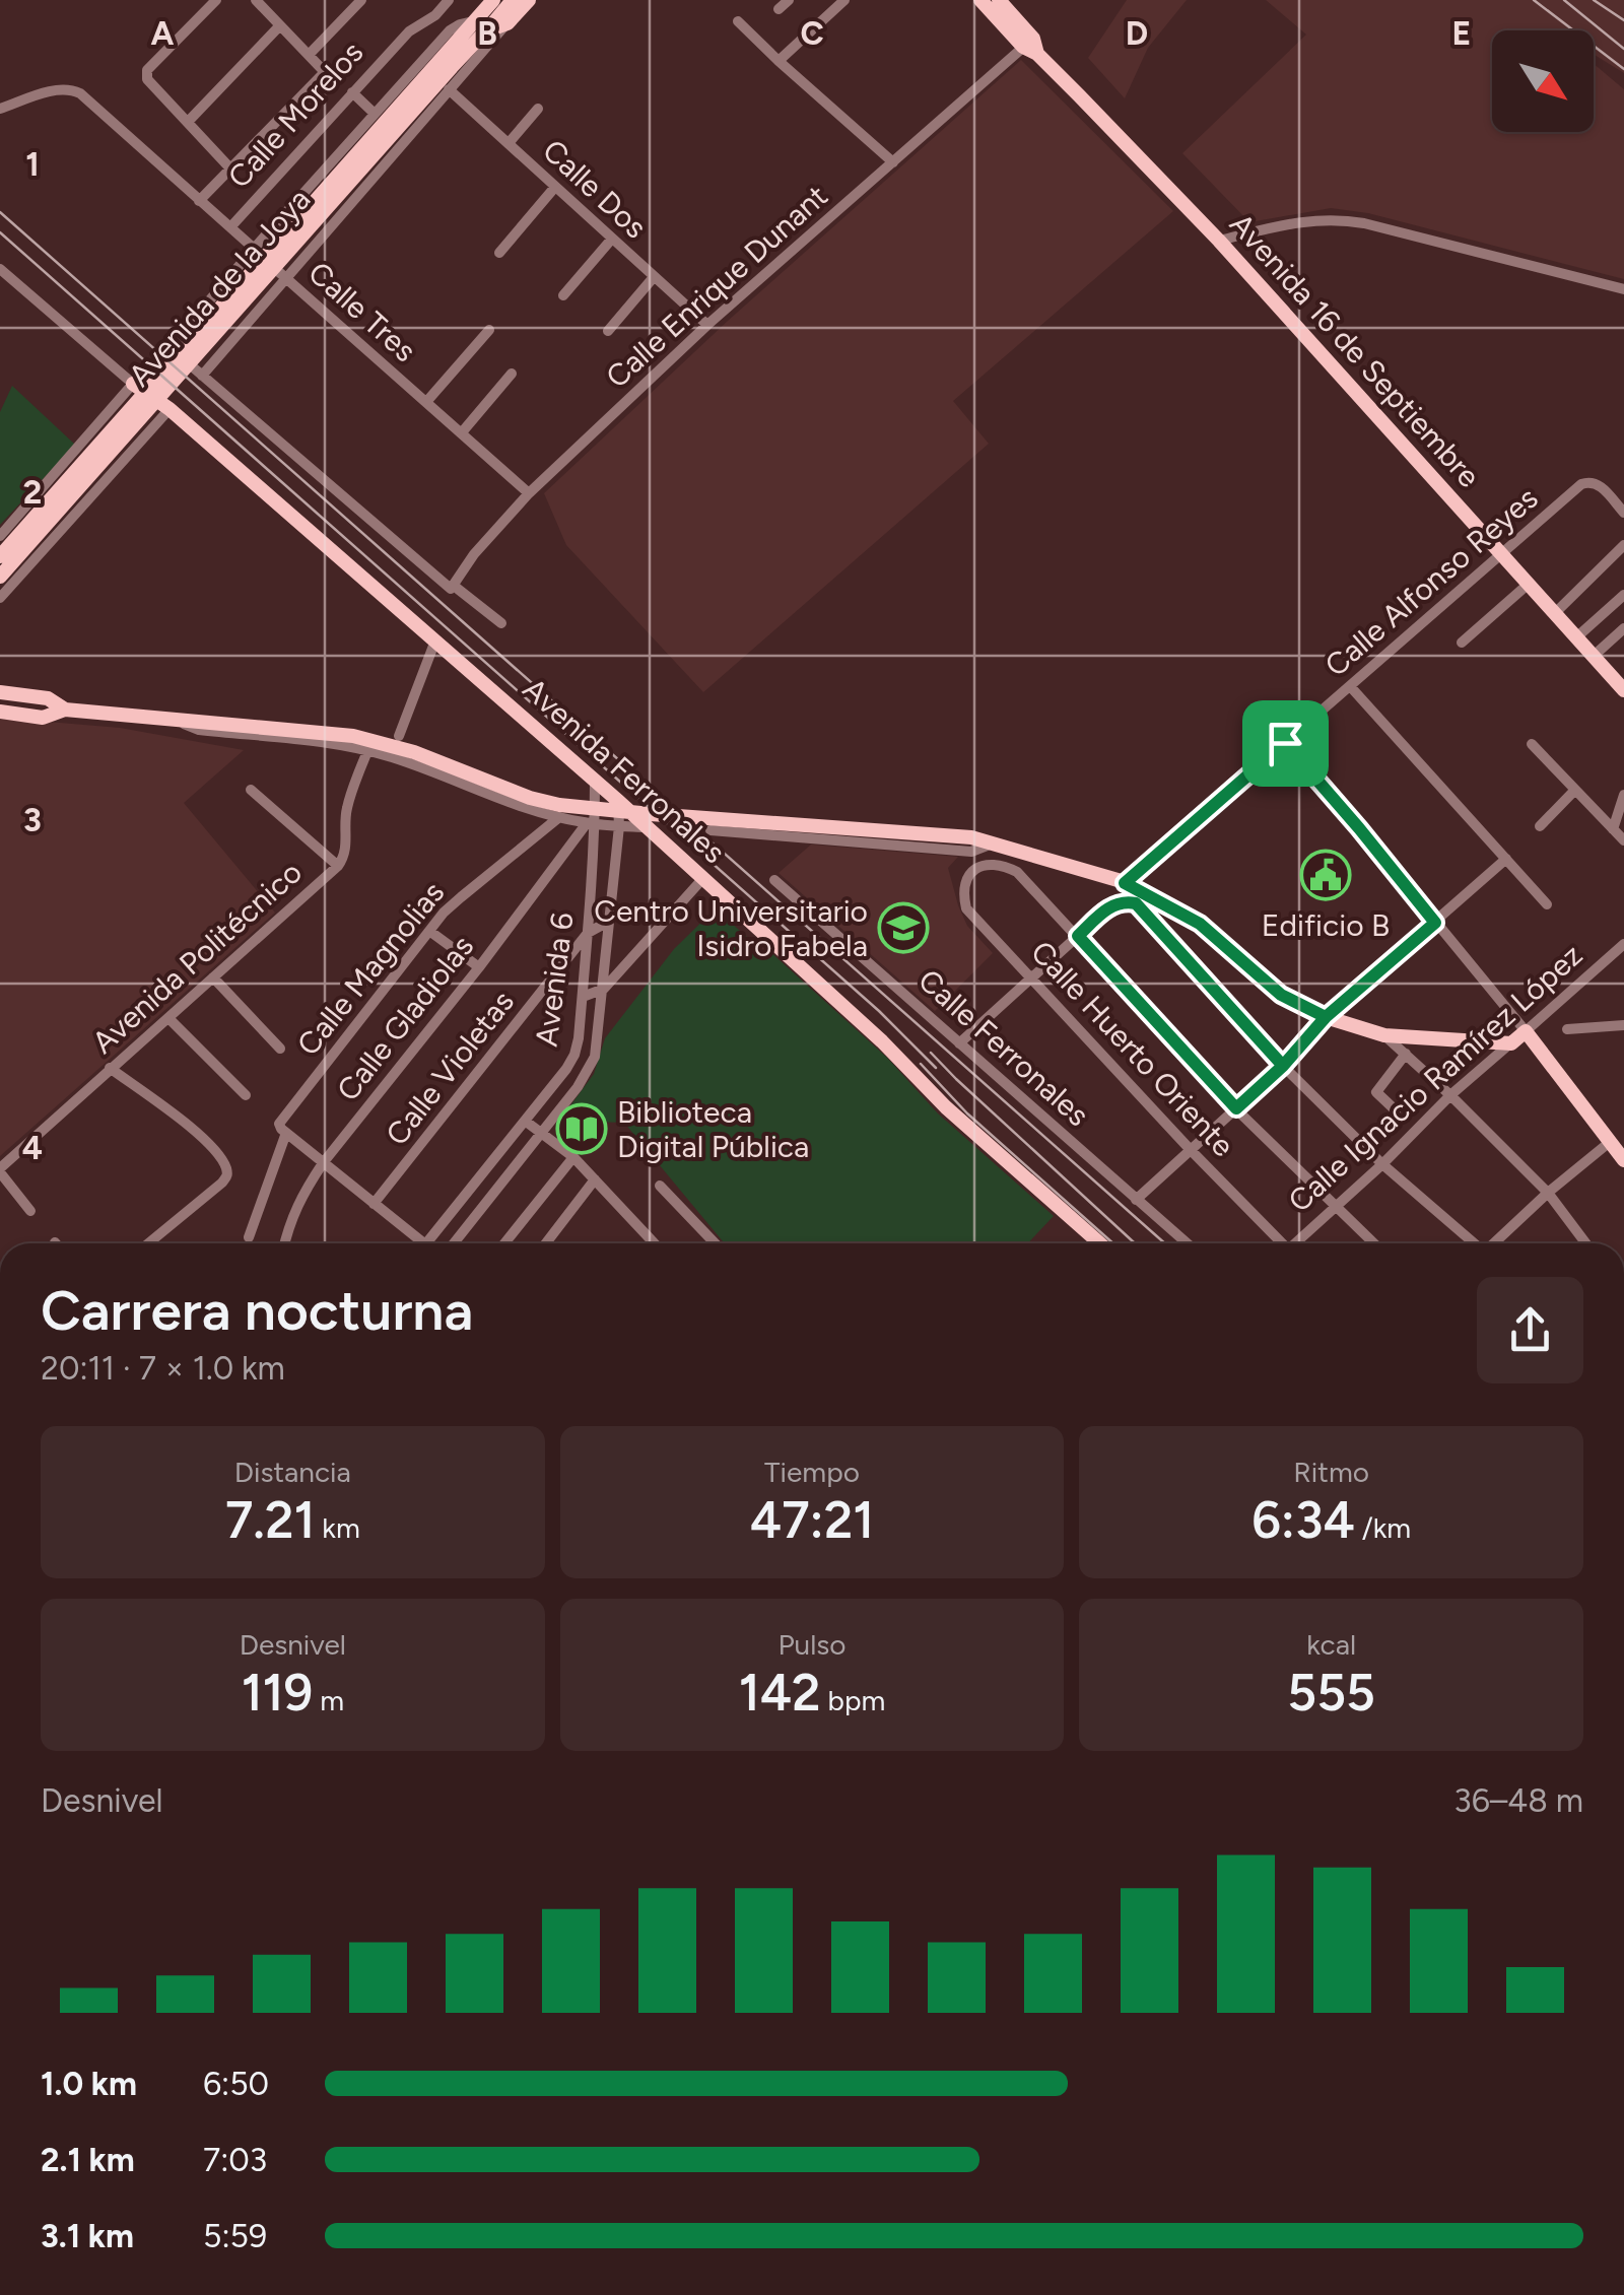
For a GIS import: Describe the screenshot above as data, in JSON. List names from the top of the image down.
{
  "streets": {
    "main road": [
      "Avenida de la Joya",
      "Avenida 16 de Septiembre",
      "Avenida Ferronales",
      "Calle Ignacio Ramírez López"
    ],
    "street": [
      "Calle Morelos",
      "Calle Dos",
      "Calle Enrique Dunant",
      "Calle Tres",
      "Calle Alfonso Reyes",
      "Avenida Politécnico",
      "Calle Magnolias",
      "Avenida 6",
      "Calle Gladiolas",
      "Calle Ferronales",
      "Calle Huerto Oriente",
      "Calle Violetas"
    ]
  },
  "crossings": [
    ["Calle Morelos", "Calle Tres"],
    ["Calle Dos", "Calle Enrique Dunant"],
    ["Calle Enrique Dunant", "Calle Tres"],
    ["Calle Enrique Dunant", "Avenida 16 de Septiembre"],
    ["Avenida 16 de Septiembre", "Calle Alfonso Reyes"],
    ["Avenida Ferronales", "Avenida 6"],
    ["Avenida 6", "Calle Gladiolas"],
    ["Avenida 6", "Calle Violetas"]
  ],
  "places": {
    "public building": ["Edificio B"],
    "school or university": ["Centro Universitario Isidro Fabela"],
    "library": ["Biblioteca Digital Pública"]
  },
  "north": "bottom right",
  "page": {
    "heading": ["Carrera nocturna", "20:11 · 7 × 1.0 km"],
    "stats": [
      ["Distancia", "7.21 km"],
      ["Tiempo", "47:21"],
      ["Ritmo", "6:34 /km"],
      ["Desnivel", "119 m"],
      ["Pulso", "142 bpm"],
      ["kcal", "555"]
    ],
    "chart": ["Desnivel", "36–48 m"],
    "list": [
      {
        "name": "1.0 km",
        "note": "6:50"
      },
      {
        "name": "2.1 km",
        "note": "7:03"
      },
      {
        "name": "3.1 km",
        "note": "5:59"
      }
    ]
  },
  "grid": {
    "columns": [
      "A",
      "B",
      "C",
      "D",
      "E"
    ],
    "rows": [
      "1",
      "2",
      "3",
      "4"
    ]
  }
}
